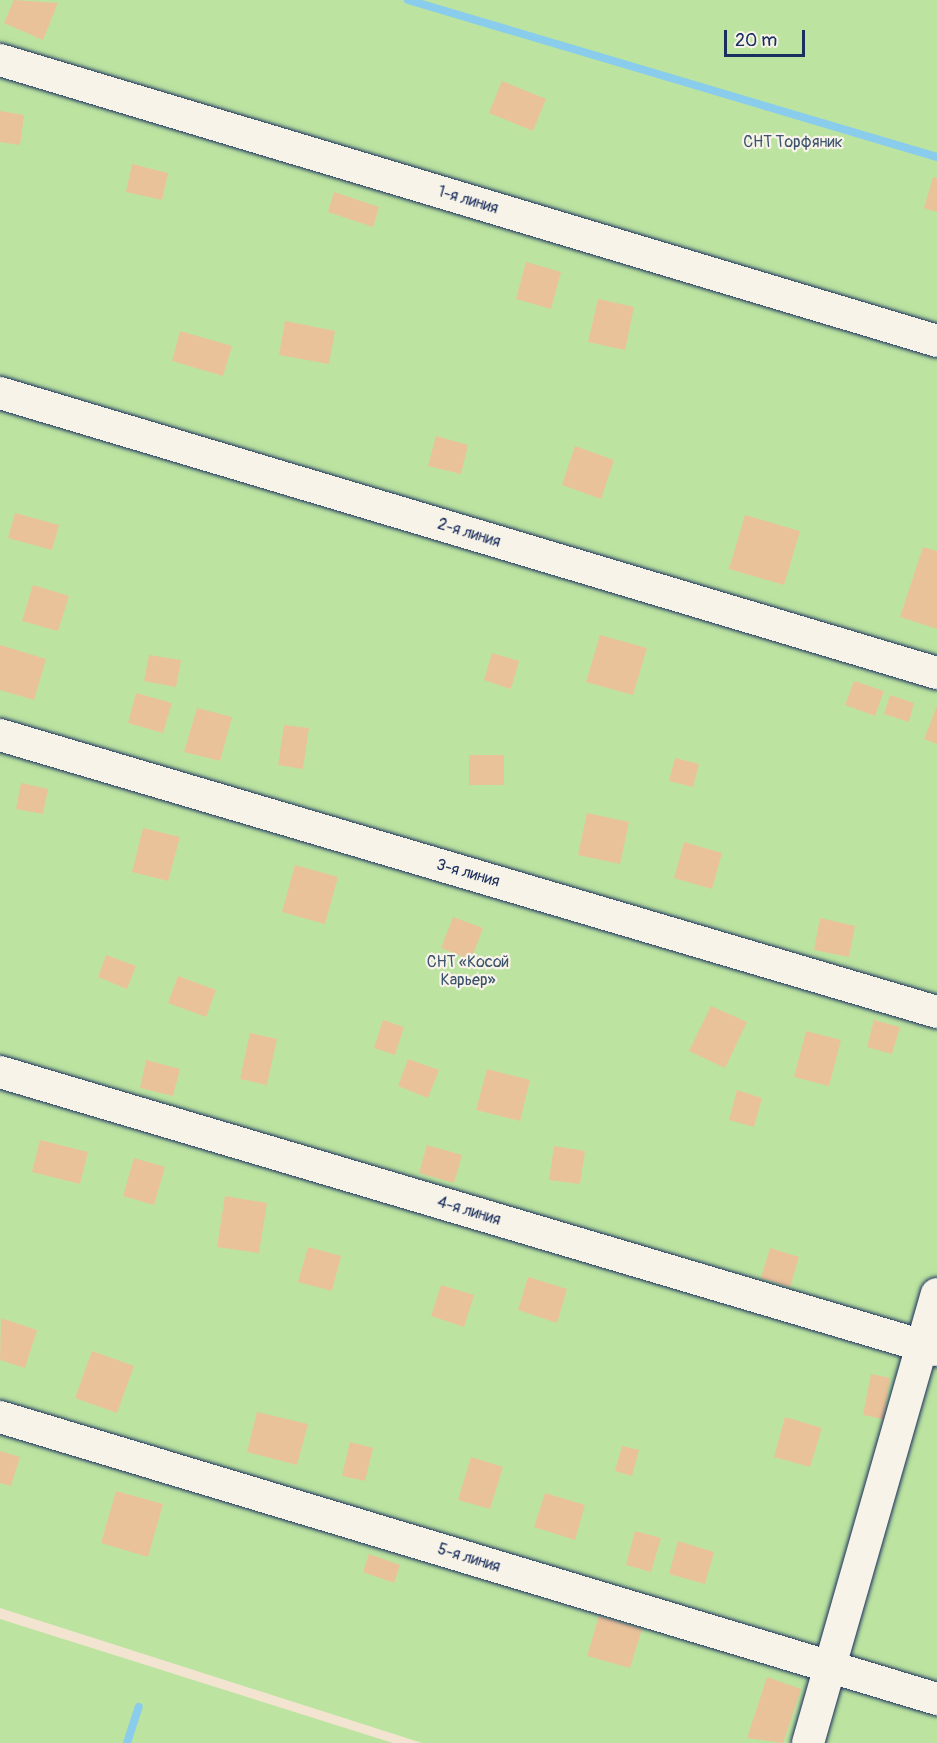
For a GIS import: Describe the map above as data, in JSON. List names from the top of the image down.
{
  "streets": {
    "street": [
      "1-я линия",
      "2-я линия",
      "3-я линия",
      "4-я линия",
      "5-я линия"
    ]
  },
  "parks": ["СНТ Торфяник", "СНТ «Косой Карьер»"],
  "scale_bar": "20 m"
}
